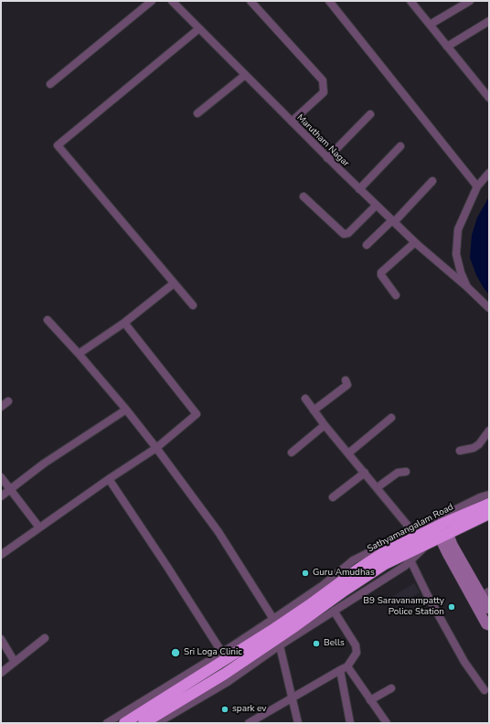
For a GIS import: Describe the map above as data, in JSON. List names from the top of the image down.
{
  "streets": {
    "highway": ["Sathyamangalam Road"],
    "street": ["Marutham Nagar"]
  },
  "places": [
    "Guru Amudhas",
    "B9 Saravanampatty Police Station",
    "Bells",
    "Sri Loga Clinic",
    "spark ev"
  ]
}
